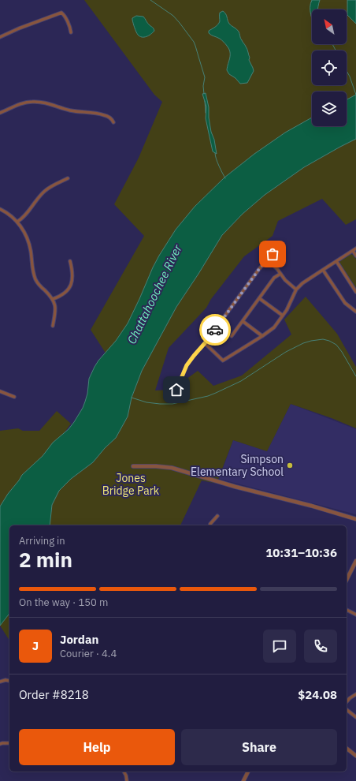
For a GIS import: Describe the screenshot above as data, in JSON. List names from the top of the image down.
{
  "water": ["Chattahoochee River"],
  "parks": ["Jones Bridge Park"],
  "places": ["Simpson Elementary School"],
  "north": "top left",
  "page": {
    "heading": ["2 min", "Arriving in", "10:31–10:36"],
    "panel": [
      "Jordan",
      "Courier · 4.4",
      "Order #8218",
      "$24.08"
    ],
    "bar": "On the way · 150 m",
    "round": "J",
    "buttons": ["Help", "Share"]
  }
}
